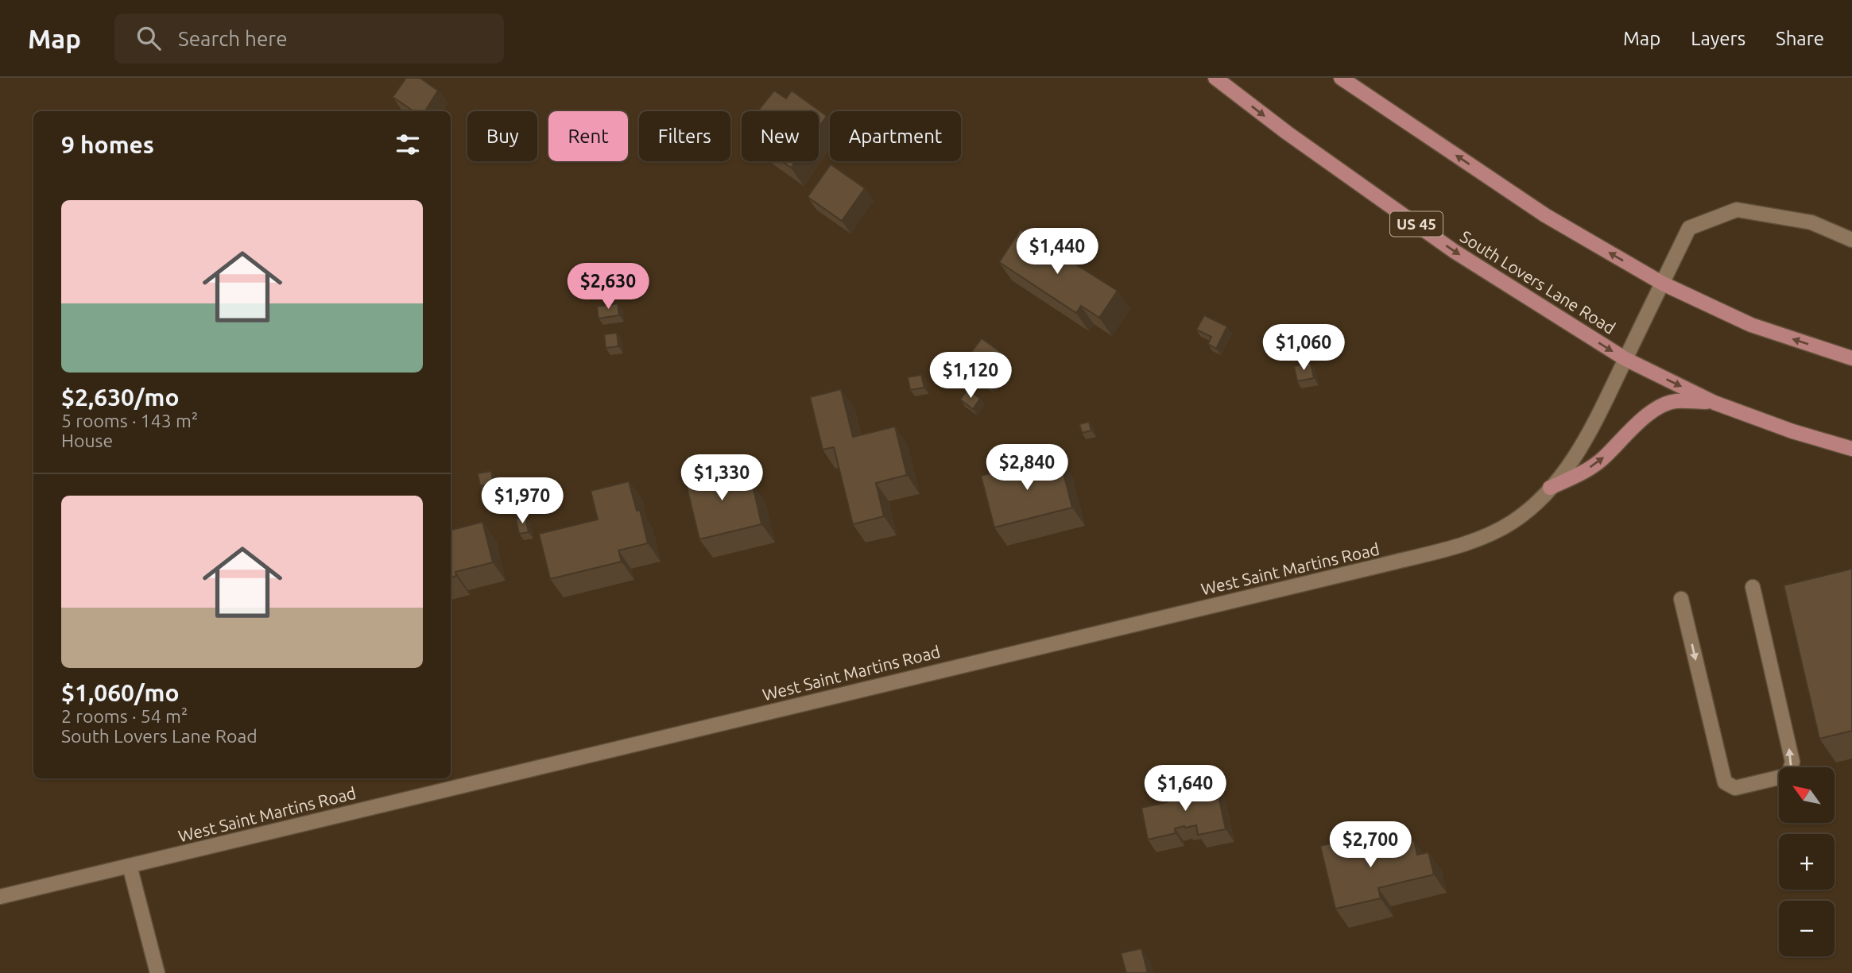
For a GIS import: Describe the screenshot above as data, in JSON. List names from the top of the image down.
{
  "streets": {
    "main road": ["US 45", "South Lovers Lane Road"],
    "street": ["West Saint Martins Road"]
  },
  "crossings": [
    ["US 45", "South Lovers Lane Road"],
    ["US 45", "West Saint Martins Road"],
    ["South Lovers Lane Road", "West Saint Martins Road"]
  ],
  "north": "top left",
  "page": {
    "header": "Map",
    "search": "Search here",
    "nav": ["Map", "Layers", "Share"],
    "chip": [
      "Buy",
      "Rent",
      "Filters",
      "New",
      "Apartment"
    ],
    "heading": "9 homes",
    "list": [
      {
        "name": "$2,630/mo",
        "note": "5 rooms · 143 m² · House"
      },
      {
        "name": "$1,060/mo",
        "note": "2 rooms · 54 m² · South Lovers Lane Road"
      }
    ],
    "price": [
      "$1,440",
      "$2,630",
      "$1,060",
      "$1,120",
      "$2,840",
      "$1,330",
      "$1,970",
      "$1,640",
      "$2,700"
    ],
    "map_buttons": ["+", "−"]
  }
}
